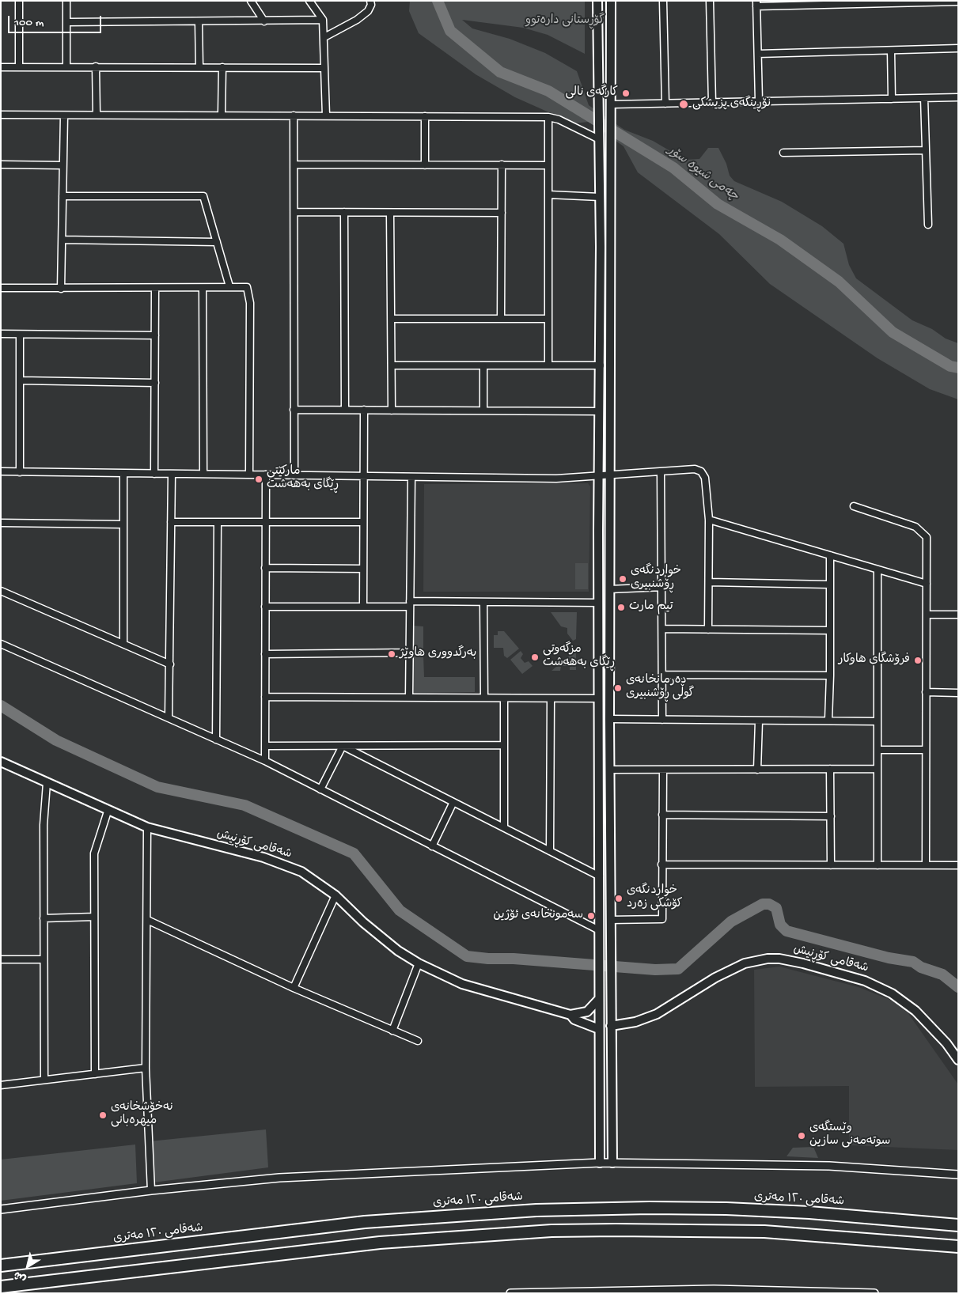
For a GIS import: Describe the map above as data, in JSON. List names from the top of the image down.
{
  "streets": {
    "highway": ["شەقامی ١٢٠ مەتری"],
    "main road": ["شەقامی کۆڕنیش"]
  },
  "water": ["چەمی شیوە سۆر"],
  "parks": ["گۆڕستانی دارەتوو"],
  "places": [
    "کارگەی نالی",
    "نۆڕینگەی پزیشکی",
    "مارکێتی ڕێگای بەهەشت",
    "خواردنگەی ڕۆشنبیری",
    "تیم مارت",
    "بەرگدووری هاوێژ",
    "مزگەوتی ڕێگای بەھەشت",
    "فرۆشگای ھاوکار",
    "دەرمانخانەی گوڵی ڕۆشنبیری",
    "خواردنگەی کۆشکی زەرد",
    "سەمونخانەی ئۆژین",
    "نەخۆشخانەی میهرەبانی",
    "وێستگەی سوتەمەنی سازین"
  ],
  "scale_bar": "100 m",
  "north": "bottom left"
}
